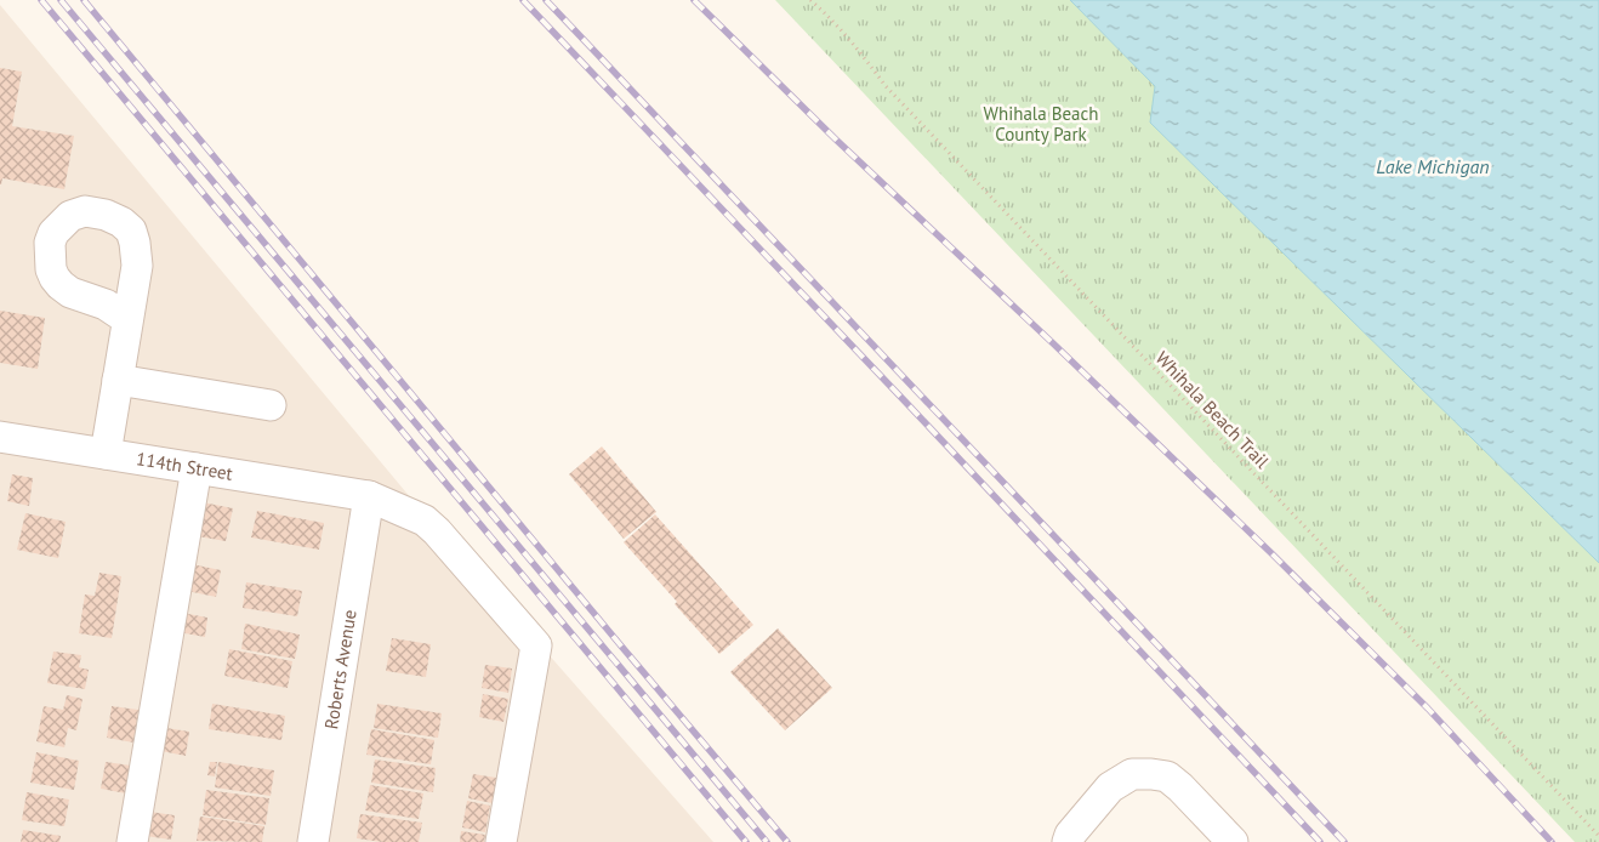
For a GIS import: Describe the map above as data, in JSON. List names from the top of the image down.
{
  "streets": {
    "street": ["114th Street", "Roberts Avenue"],
    "path": ["Whihala Beach Trail"]
  },
  "crossings": [
    ["114th Street", "Roberts Avenue"]
  ],
  "water": ["Lake Michigan"],
  "parks": ["Whihala Beach County Park"]
}
